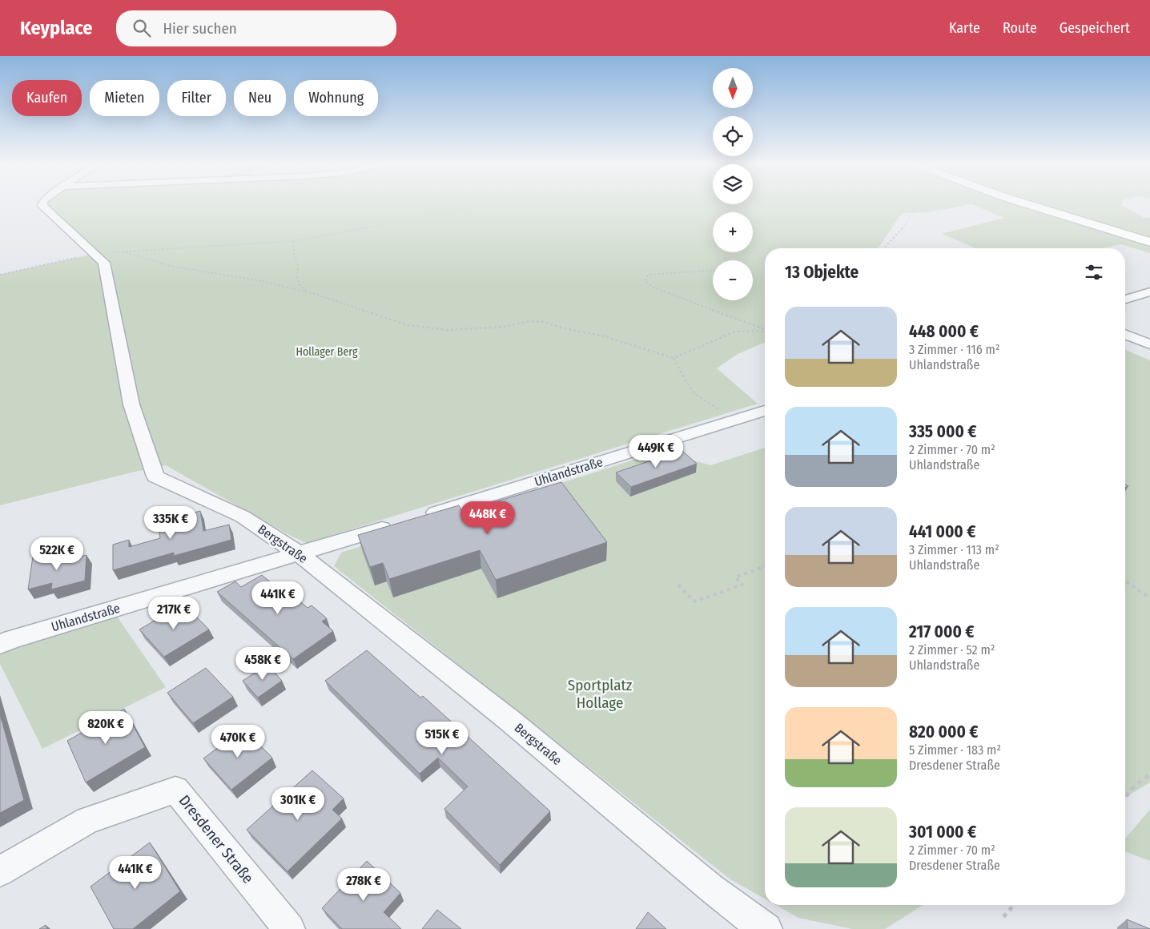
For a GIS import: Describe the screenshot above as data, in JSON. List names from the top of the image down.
{
  "streets": {
    "street": ["Uhlandstraße", "Bergstraße", "Dresdener Straße"]
  },
  "crossings": [
    ["Uhlandstraße", "Bergstraße"]
  ],
  "parks": ["Hollager Berg", "Sportplatz Hollage"],
  "north": "bottom",
  "page": {
    "header": "Keyplace",
    "search": "Hier suchen",
    "nav": ["Karte", "Route", "Gespeichert"],
    "map_buttons": ["+", "−"],
    "chip": [
      "Kaufen",
      "Mieten",
      "Filter",
      "Neu",
      "Wohnung"
    ],
    "heading": "13 Objekte",
    "list": [
      {
        "name": "448 000 €",
        "note": "3 Zimmer · 116 m² · Uhlandstraße"
      },
      {
        "name": "335 000 €",
        "note": "2 Zimmer · 70 m² · Uhlandstraße"
      },
      {
        "name": "441 000 €",
        "note": "3 Zimmer · 113 m² · Uhlandstraße"
      },
      {
        "name": "217 000 €",
        "note": "2 Zimmer · 52 m² · Uhlandstraße"
      },
      {
        "name": "820 000 €",
        "note": "5 Zimmer · 183 m² · Dresdener Straße"
      },
      {
        "name": "301 000 €",
        "note": "2 Zimmer · 70 m² · Dresdener Straße"
      }
    ],
    "price": [
      "449K €",
      "448K €",
      "335K €",
      "522K €",
      "441K €",
      "217K €",
      "458K €",
      "820K €",
      "515K €",
      "470K €",
      "301K €",
      "441K €",
      "278K €"
    ]
  }
}
